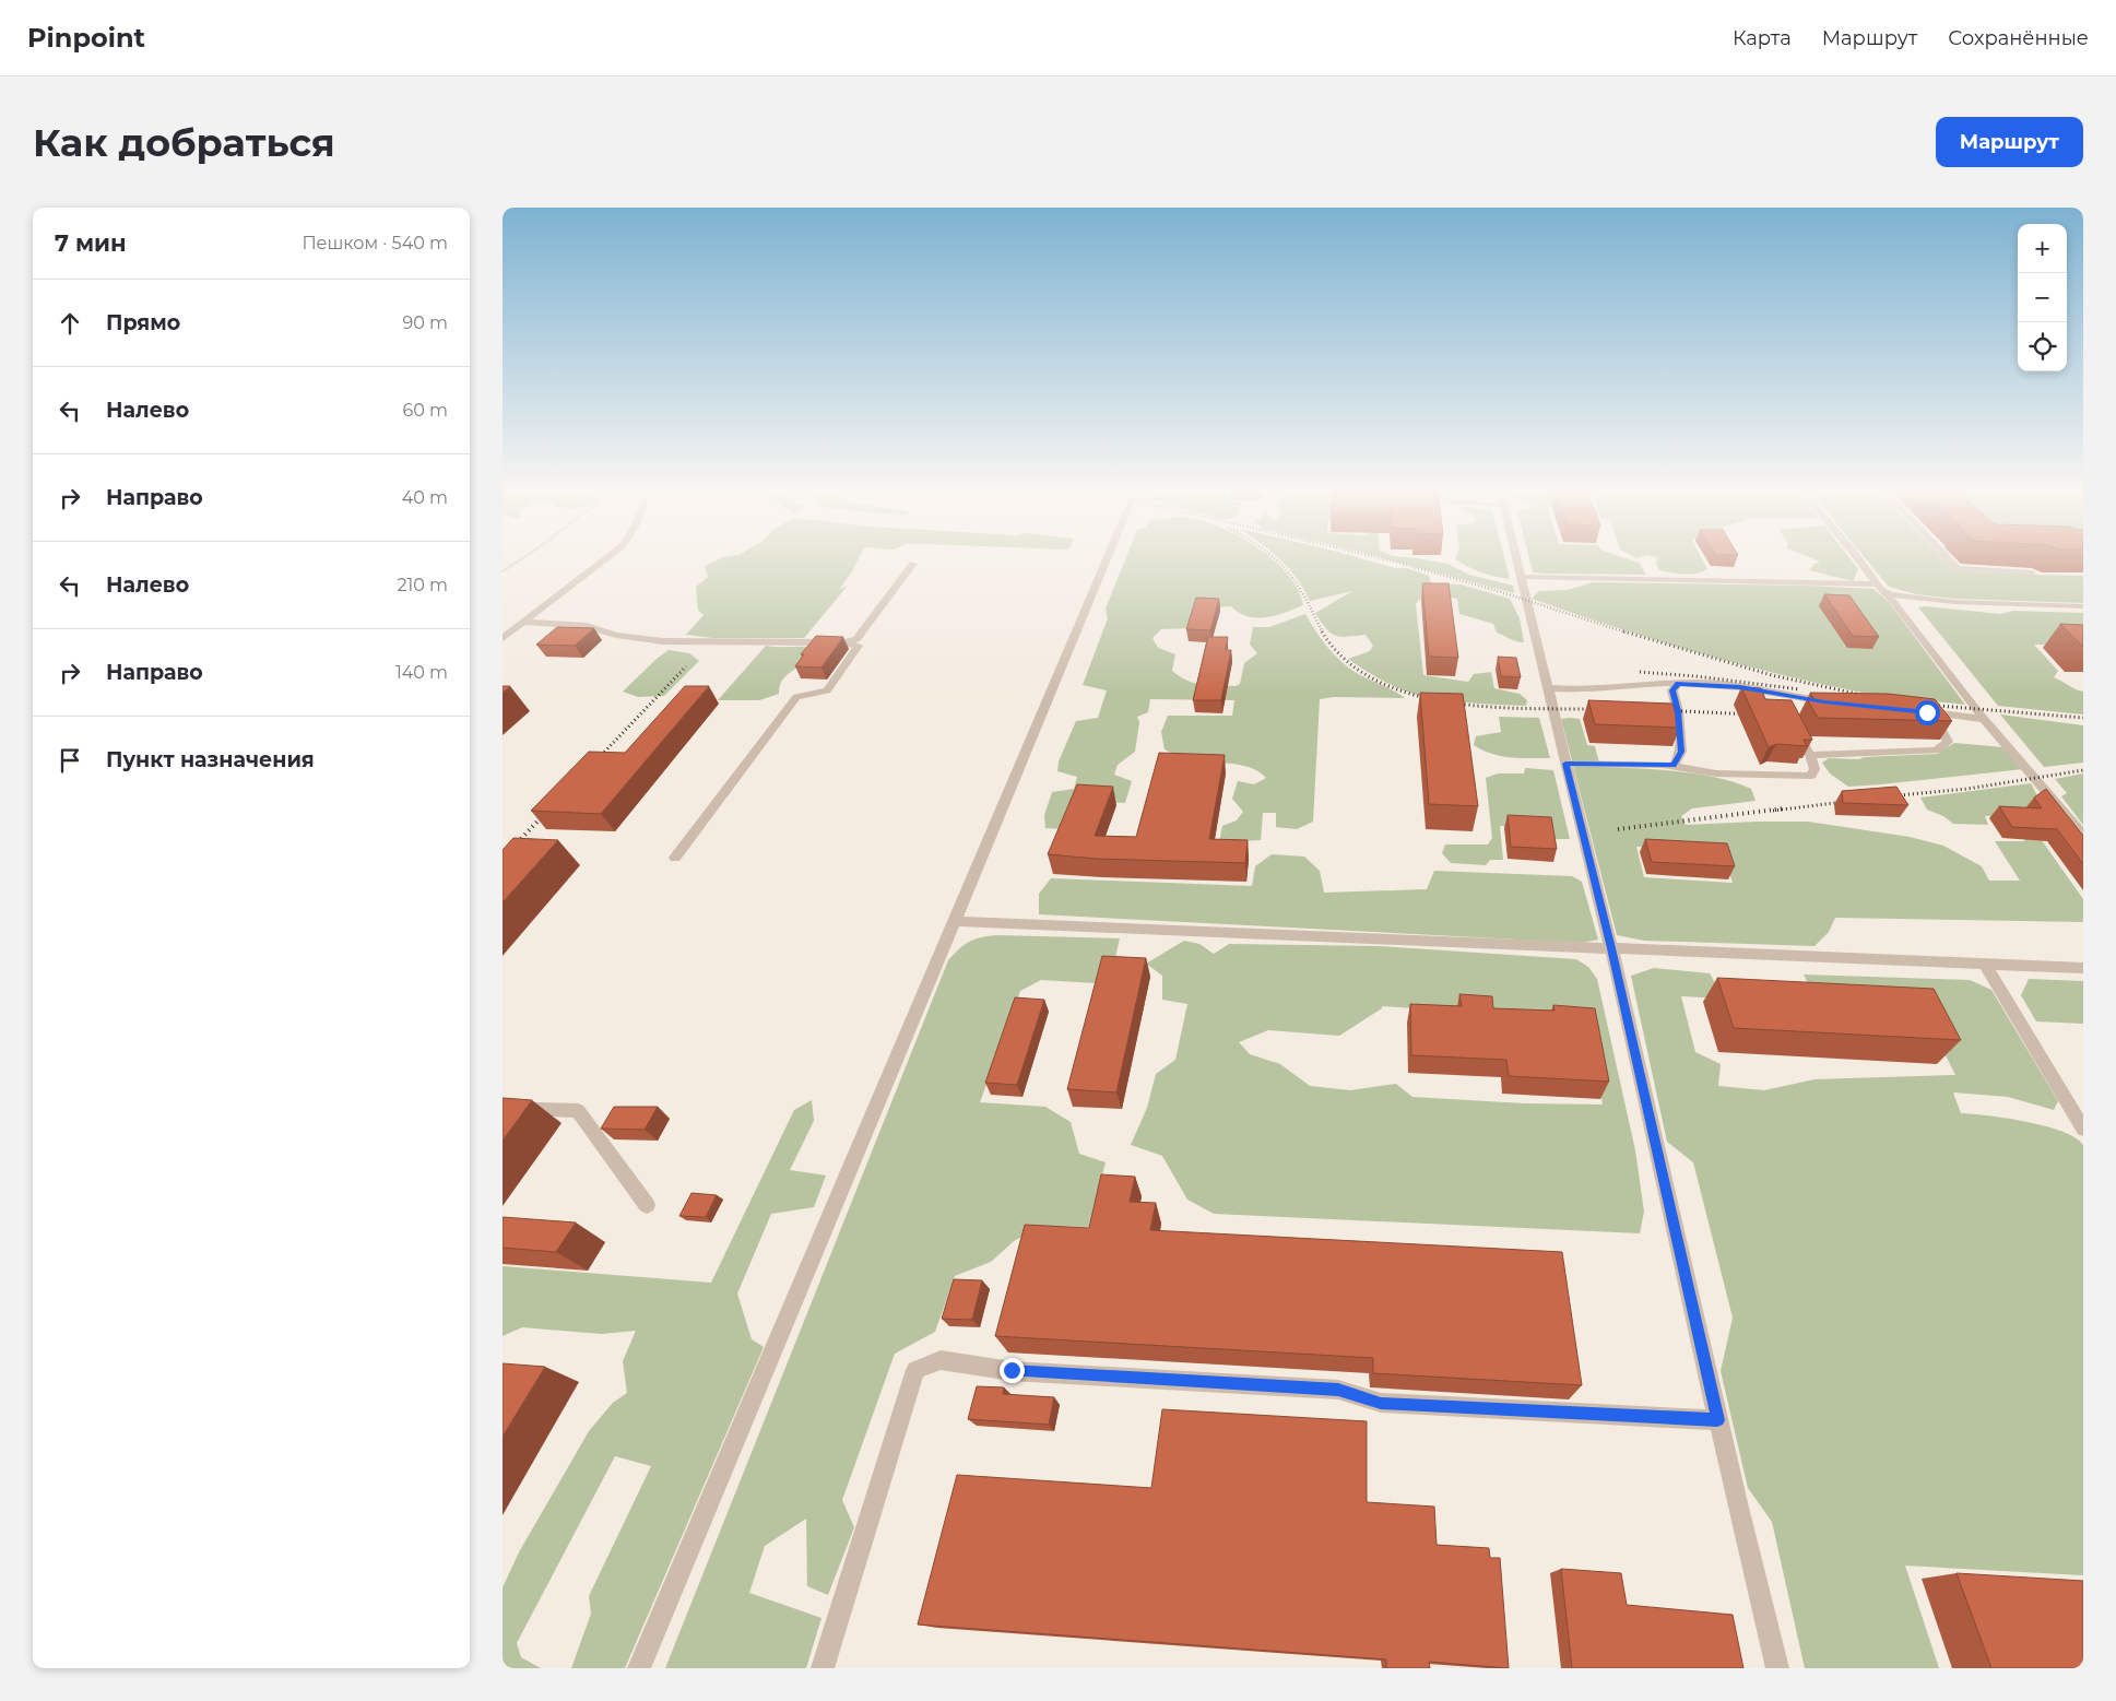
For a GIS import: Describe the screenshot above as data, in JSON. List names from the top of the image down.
{
  "page": {
    "header": "Pinpoint",
    "nav": ["Карта", "Маршрут", "Сохранённые"],
    "buttons": "Маршрут",
    "title": "Как добраться",
    "heading": ["7 мин", "Пешком · 540 m"],
    "map_buttons": ["+", "−"],
    "list": [
      ["Прямо", "90 m"],
      ["Налево", "60 m"],
      ["Направо", "40 m"],
      ["Налево", "210 m"],
      ["Направо", "140 m"],
      "Пункт назначения"
    ]
  }
}
